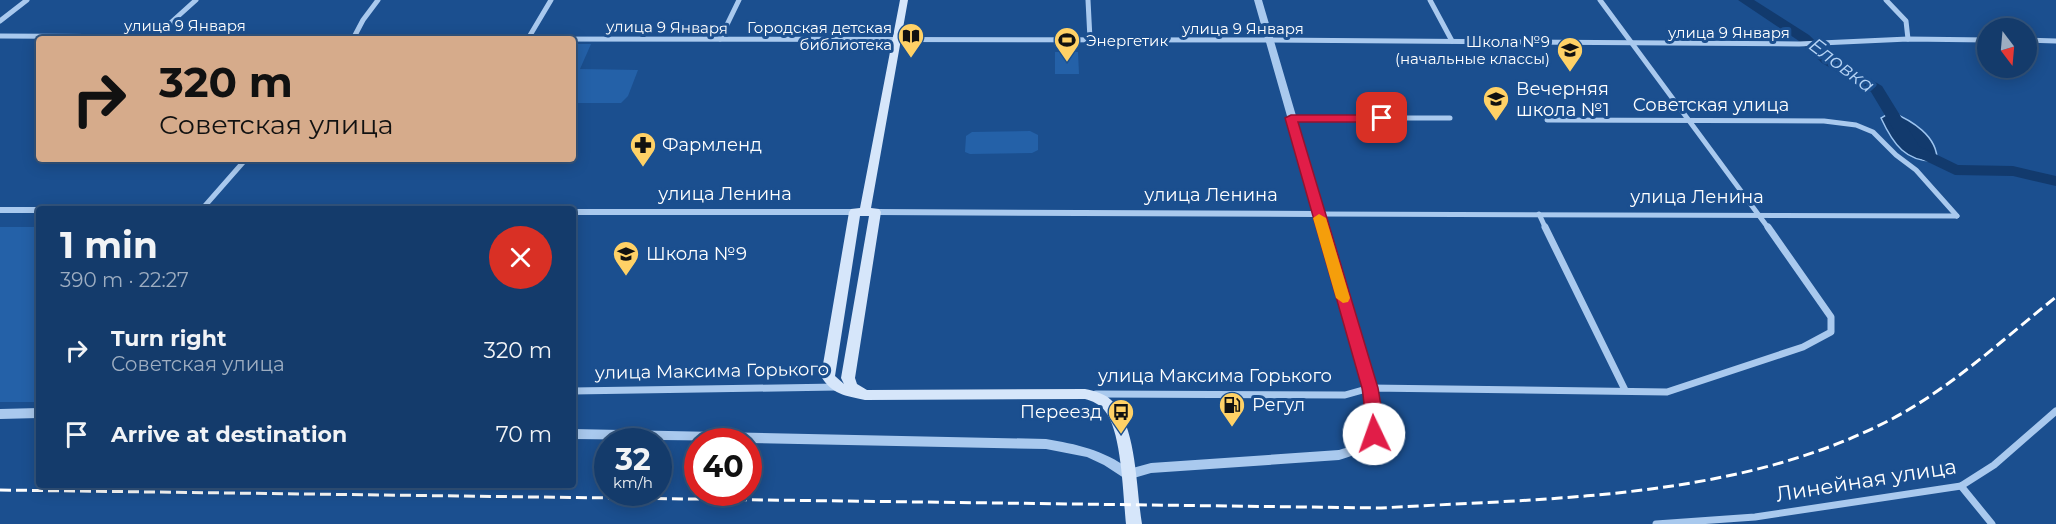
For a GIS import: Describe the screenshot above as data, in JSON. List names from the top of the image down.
{
  "streets": {
    "main road": ["улица Максима Горького"],
    "street": [
      "улица 9 Января",
      "Советская улица",
      "улица Ленина",
      "Линейная улица"
    ]
  },
  "crossings": [
    ["Советская улица", "улица Ленина"],
    ["улица Ленина", "улица Максима Горького"]
  ],
  "water": ["Еловка"],
  "places": {
    "library": ["Городская детская библиотека"],
    "sports": ["Энергетик"],
    "school or university": ["Школа №9 (начальные классы)", "Вечерняя школа №1", "Школа №9"],
    "pharmacy": ["Фармленд"],
    "fuel station": ["Регул"],
    "bus stop": ["Переезд"]
  },
  "north": "bottom",
  "page": {
    "turn": ["320 m", "Советская улица"],
    "heading": ["1 min", "390 m · 22:27"],
    "list": [
      {
        "name": "Turn right",
        "note": "Советская улица",
        "value": "320 m"
      },
      {
        "name": "Arrive at destination",
        "value": "70 m"
      }
    ],
    "speed": "32 km/h",
    "limit": "40"
  }
}
